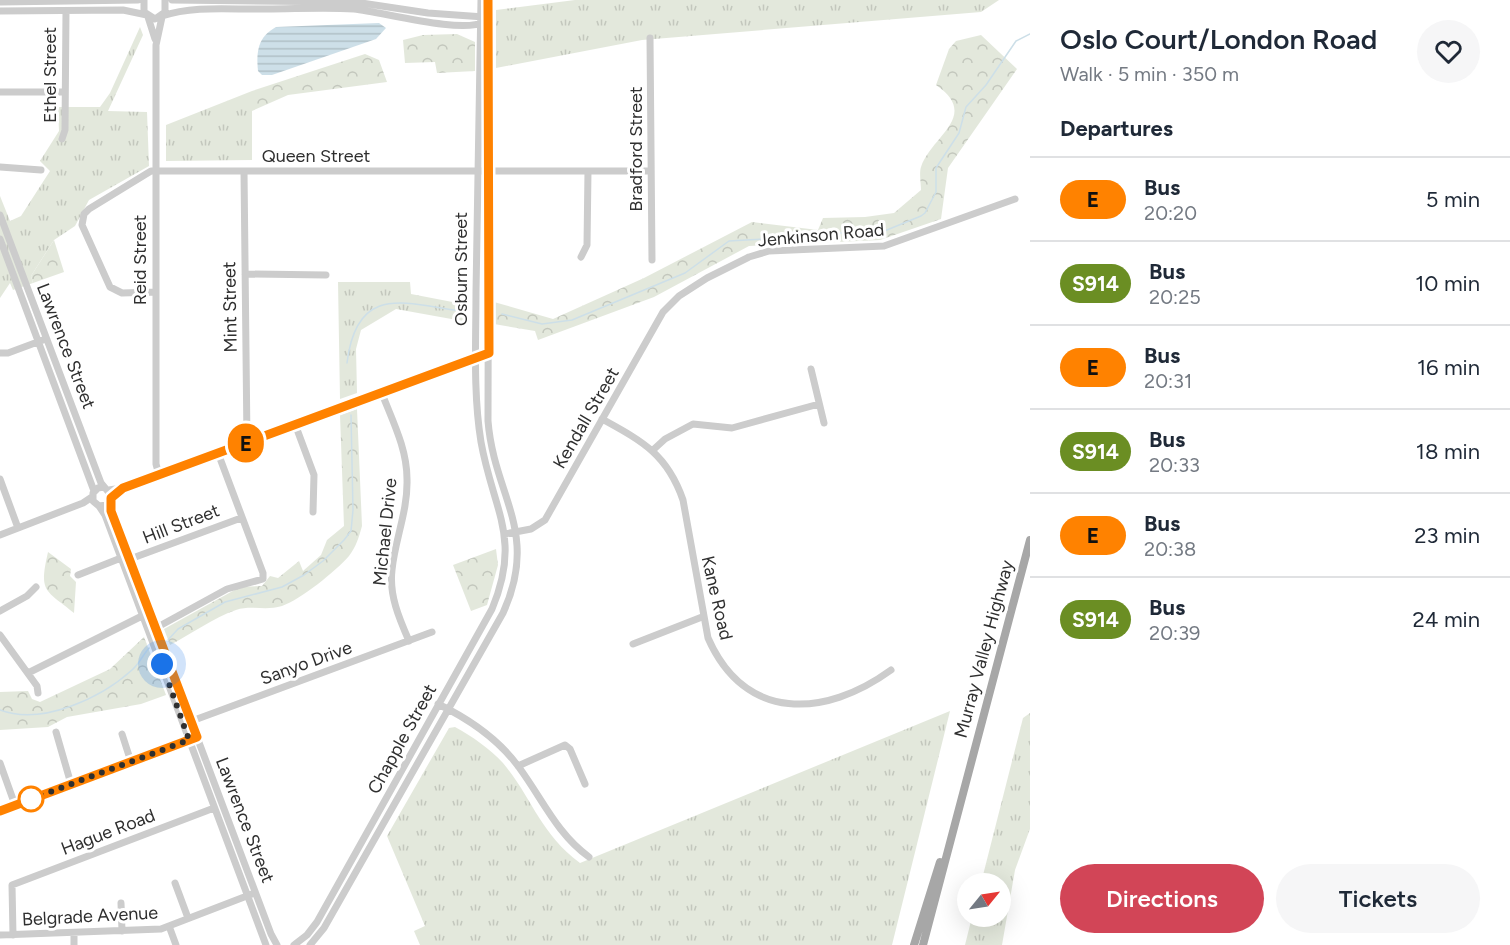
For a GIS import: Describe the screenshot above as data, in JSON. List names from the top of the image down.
{
  "streets": {
    "main road": ["Murray Valley Highway"],
    "street": [
      "Ethel Street",
      "Bradford Street",
      "Queen Street",
      "Jenkinson Road",
      "Reid Street",
      "Osburn Street",
      "Mint Street",
      "Lawrence Street",
      "Kendall Street",
      "Hill Street",
      "Michael Drive",
      "Kane Road",
      "Sanyo Drive",
      "Chapple Street",
      "Hague Road",
      "Belgrade Avenue"
    ]
  },
  "crossings": [
    ["Queen Street", "Reid Street"],
    ["Queen Street", "Osburn Street"],
    ["Queen Street", "Mint Street"],
    ["Jenkinson Road", "Kendall Street"],
    ["Osburn Street", "Kendall Street"],
    ["Osburn Street", "Chapple Street"],
    ["Lawrence Street", "Hill Street"],
    ["Lawrence Street", "Sanyo Drive"],
    ["Lawrence Street", "Hague Road"],
    ["Lawrence Street", "Belgrade Avenue"],
    ["Kendall Street", "Kane Road"],
    ["Kendall Street", "Chapple Street"],
    ["Michael Drive", "Sanyo Drive"],
    ["Hague Road", "Belgrade Avenue"]
  ],
  "lines": ["bus line E"],
  "north": "top right",
  "page": {
    "on_map": "E",
    "heading": [
      ["Oslo Court/London Road", "Walk · 5 min · 350 m"],
      "Departures"
    ],
    "list": [
      {
        "mark": "E",
        "name": "Bus",
        "note": "20:20",
        "value": "5 min"
      },
      {
        "mark": "S914",
        "name": "Bus",
        "note": "20:25",
        "value": "10 min"
      },
      {
        "mark": "E",
        "name": "Bus",
        "note": "20:31",
        "value": "16 min"
      },
      {
        "mark": "S914",
        "name": "Bus",
        "note": "20:33",
        "value": "18 min"
      },
      {
        "mark": "E",
        "name": "Bus",
        "note": "20:38",
        "value": "23 min"
      },
      {
        "mark": "S914",
        "name": "Bus",
        "note": "20:39",
        "value": "24 min"
      }
    ],
    "buttons": ["Directions", "Tickets"]
  }
}
